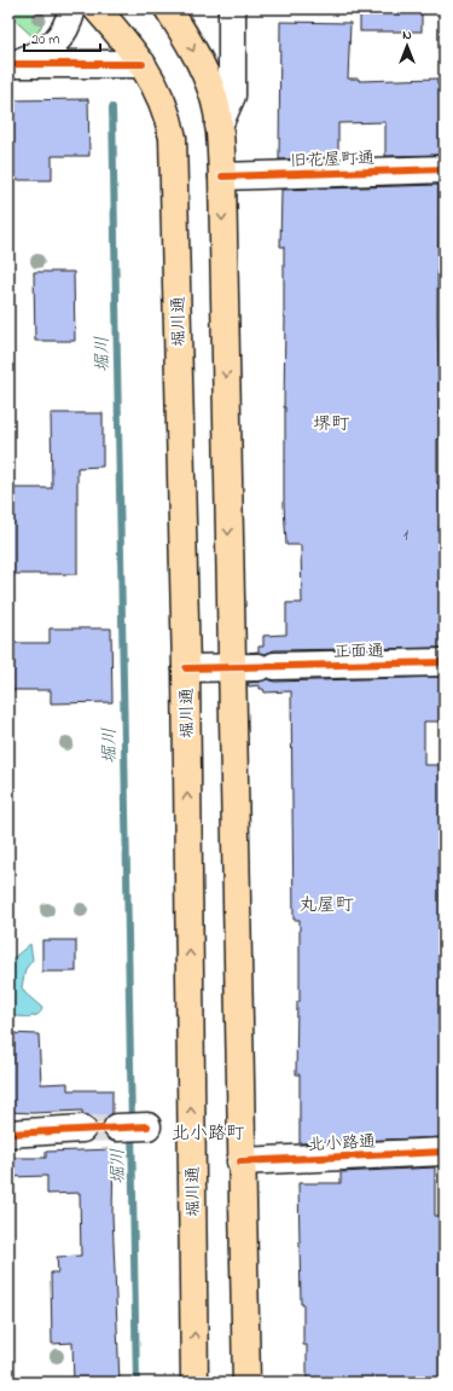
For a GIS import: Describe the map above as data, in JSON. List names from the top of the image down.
{
  "streets": {
    "highway": ["堀川通"],
    "street": ["旧花屋町通", "正面通", "北小路通"]
  },
  "crossings": [
    ["堀川通", "正面通"]
  ],
  "districts": ["堺町", "丸屋町", "北小路町"],
  "water": ["堀川"],
  "house_numbers": ["1"],
  "scale_bar": "20 m",
  "north": "top"
}
